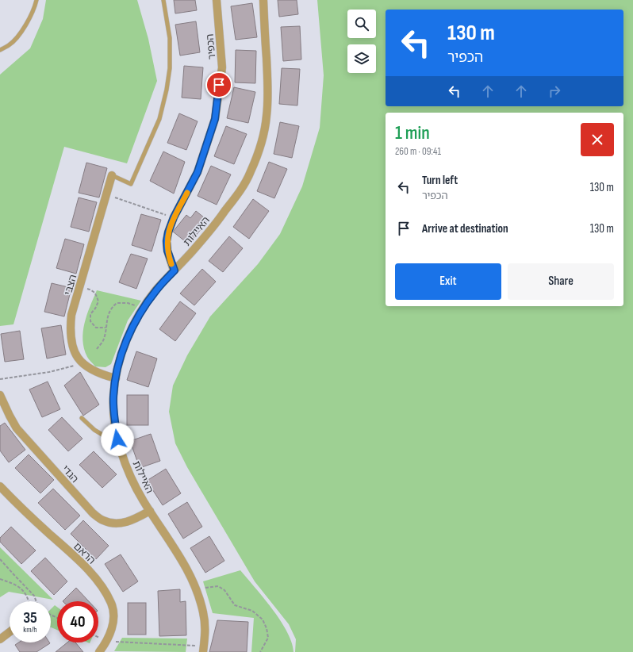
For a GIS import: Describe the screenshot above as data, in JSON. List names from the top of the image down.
{
  "streets": {
    "street": [
      "הכפיר",
      "האיילות",
      "הצבי",
      "הגדי",
      "הראם"
    ]
  },
  "crossings": [
    ["הכפיר", "האיילות"],
    ["האיילות", "הצבי"],
    ["האיילות", "הגדי"]
  ],
  "page": {
    "turn": ["130 m", "הכפיר"],
    "heading": ["1 min", "260 m · 09:41"],
    "list": [
      {
        "name": "Turn left",
        "note": "הכפיר",
        "value": "130 m"
      },
      {
        "name": "Arrive at destination",
        "value": "130 m"
      }
    ],
    "buttons": ["Exit", "Share"],
    "speed": "35 km/h",
    "limit": "40"
  }
}
